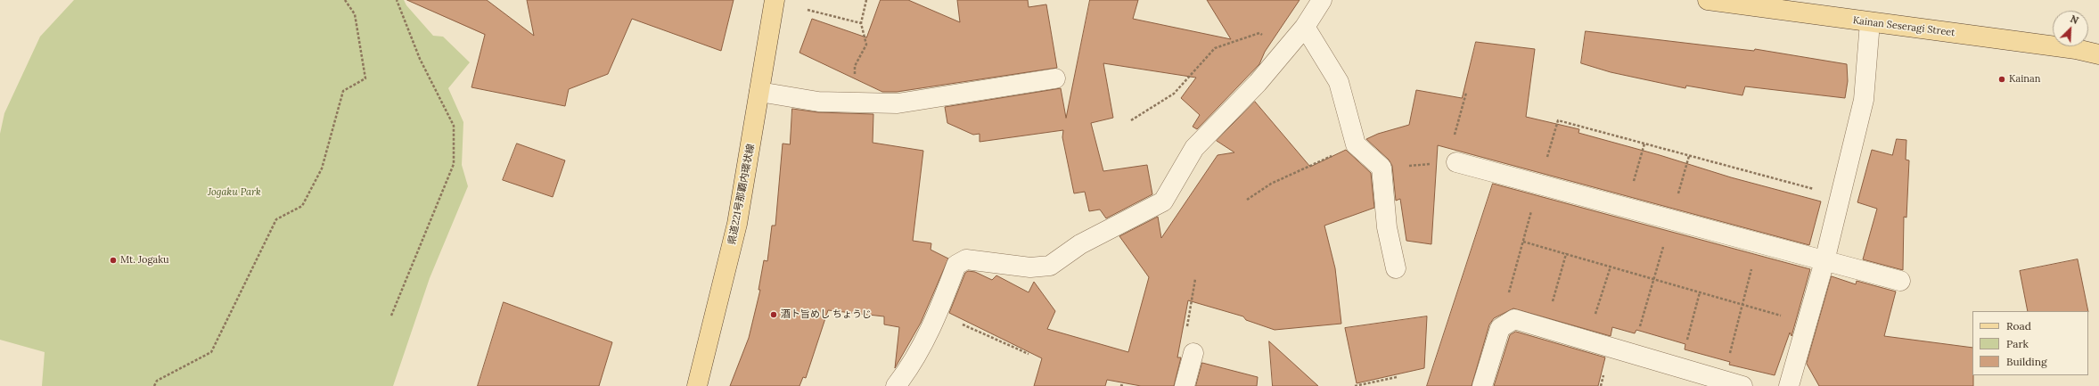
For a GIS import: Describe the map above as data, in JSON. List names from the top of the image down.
{
  "streets": {
    "main road": ["Kainan Seseragi Street", "県道221号那覇内環状線"]
  },
  "parks": ["Jogaku Park"],
  "places": ["Kainan", "Mt. Jogaku", "酒ト旨めし ちょうじ"],
  "legend": ["Road", "Park", "Building"],
  "north": "top right"
}
